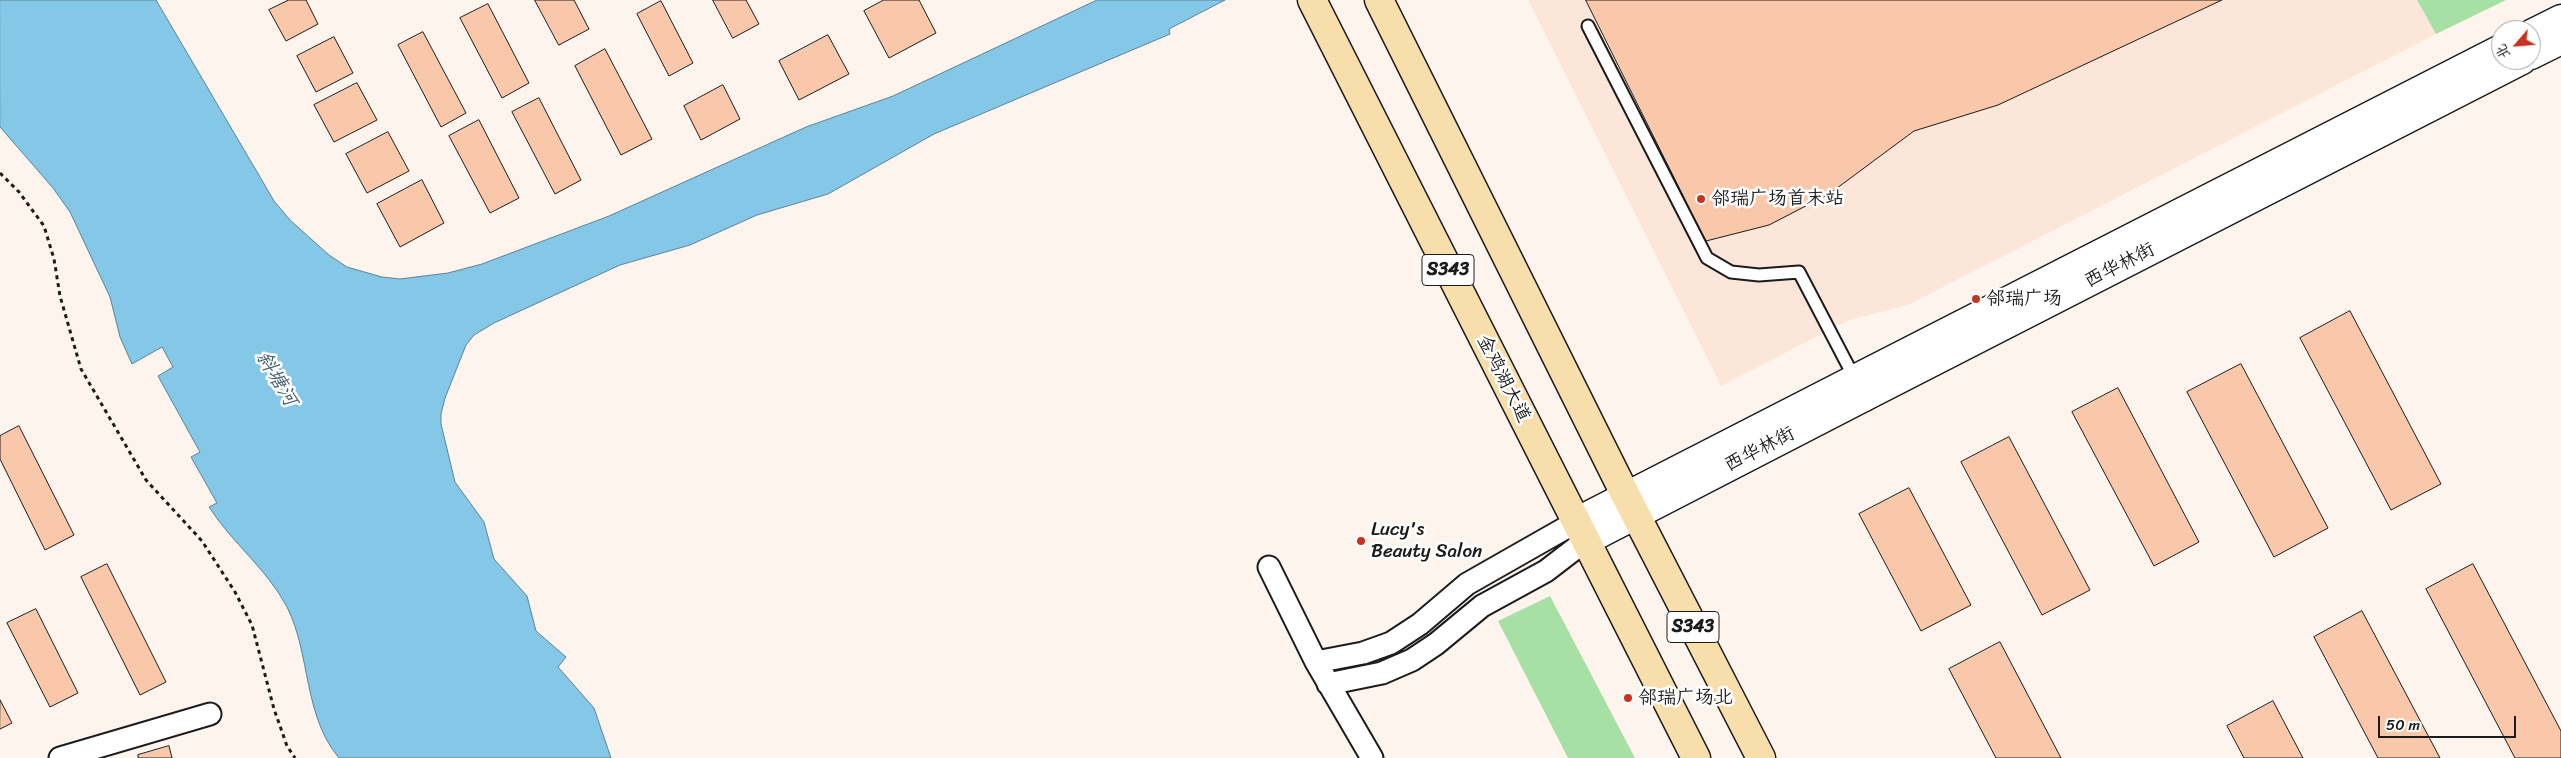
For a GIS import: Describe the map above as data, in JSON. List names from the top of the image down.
{
  "streets": {
    "main road": ["西华林街", "S343", "金鸡湖大道"]
  },
  "crossings": [
    ["西华林街", "S343"],
    ["西华林街", "金鸡湖大道"]
  ],
  "water": ["斜塘河"],
  "places": [
    "邻瑞广场首末站",
    "邻瑞广场",
    "Lucy's Beauty Salon",
    "邻瑞广场北"
  ],
  "scale_bar": "50 m",
  "north": "bottom left"
}
